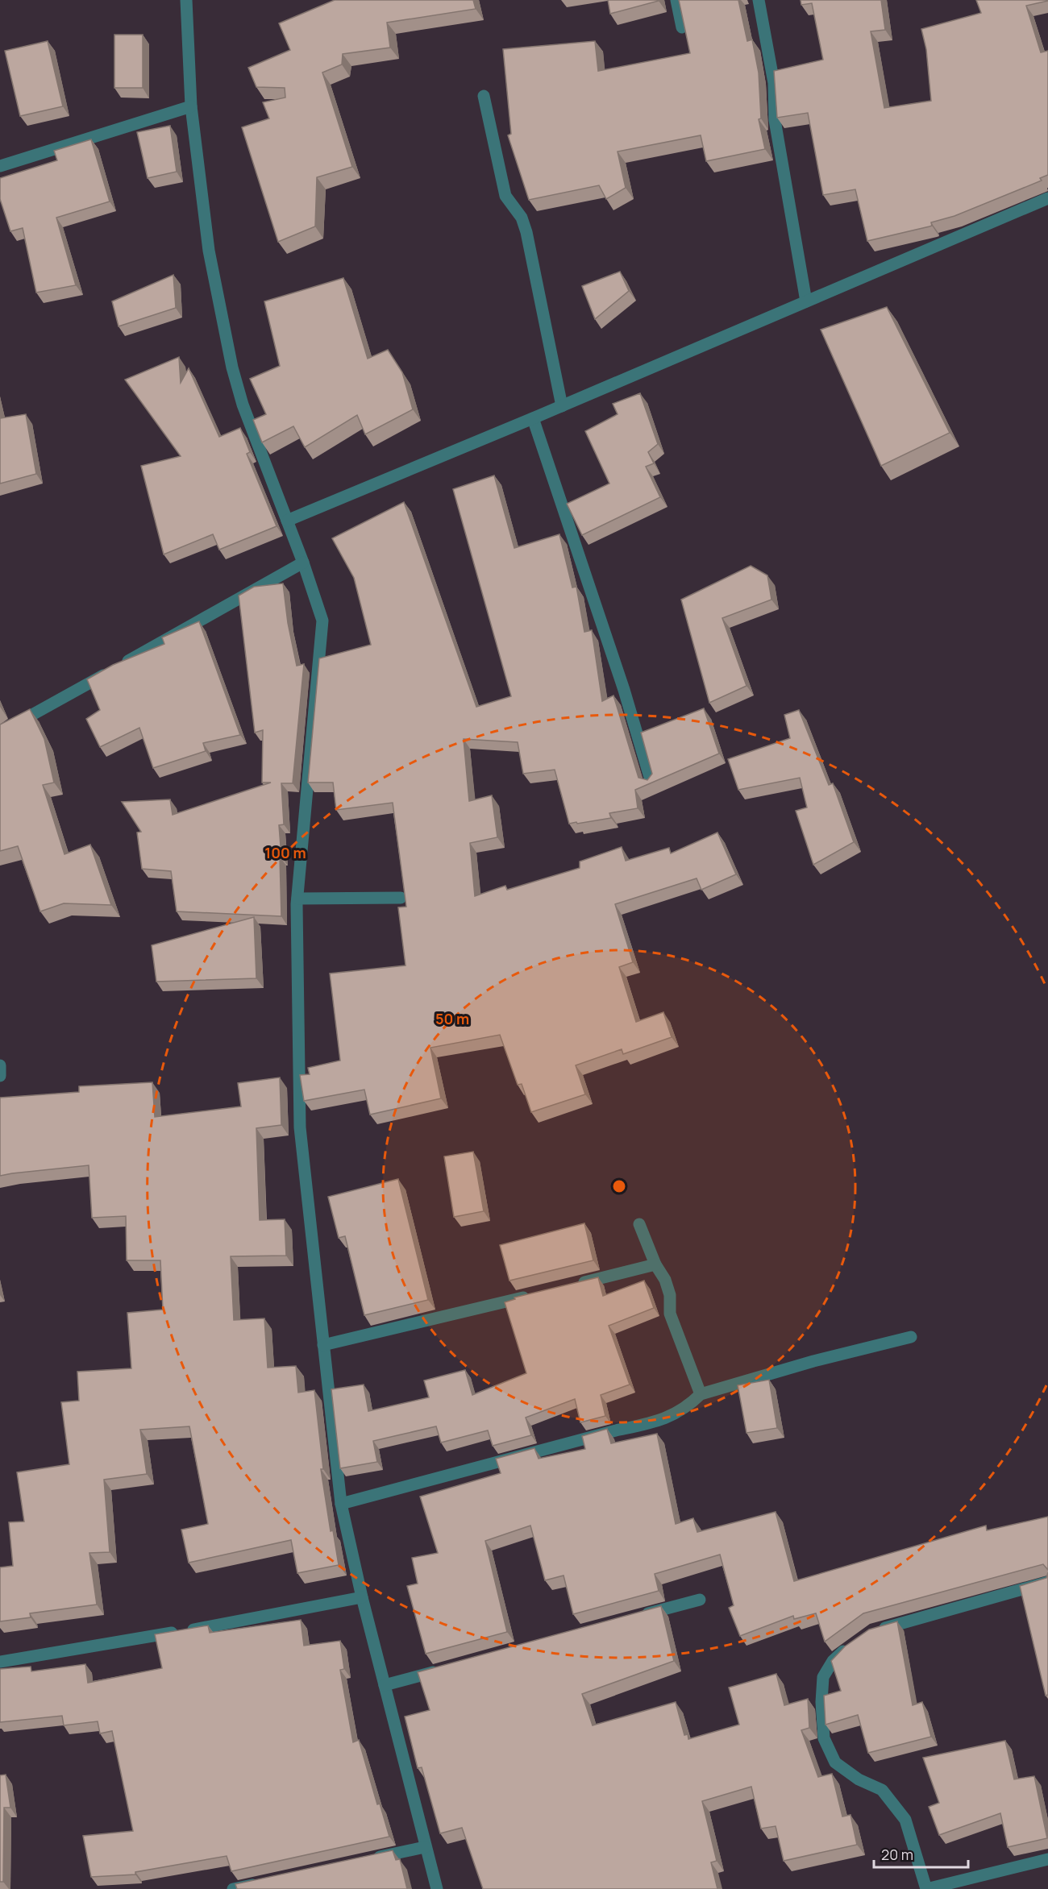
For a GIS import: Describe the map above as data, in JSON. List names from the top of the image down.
{
  "scale_bar": "20 m",
  "rings": ["100 m", "50 m"]
}
